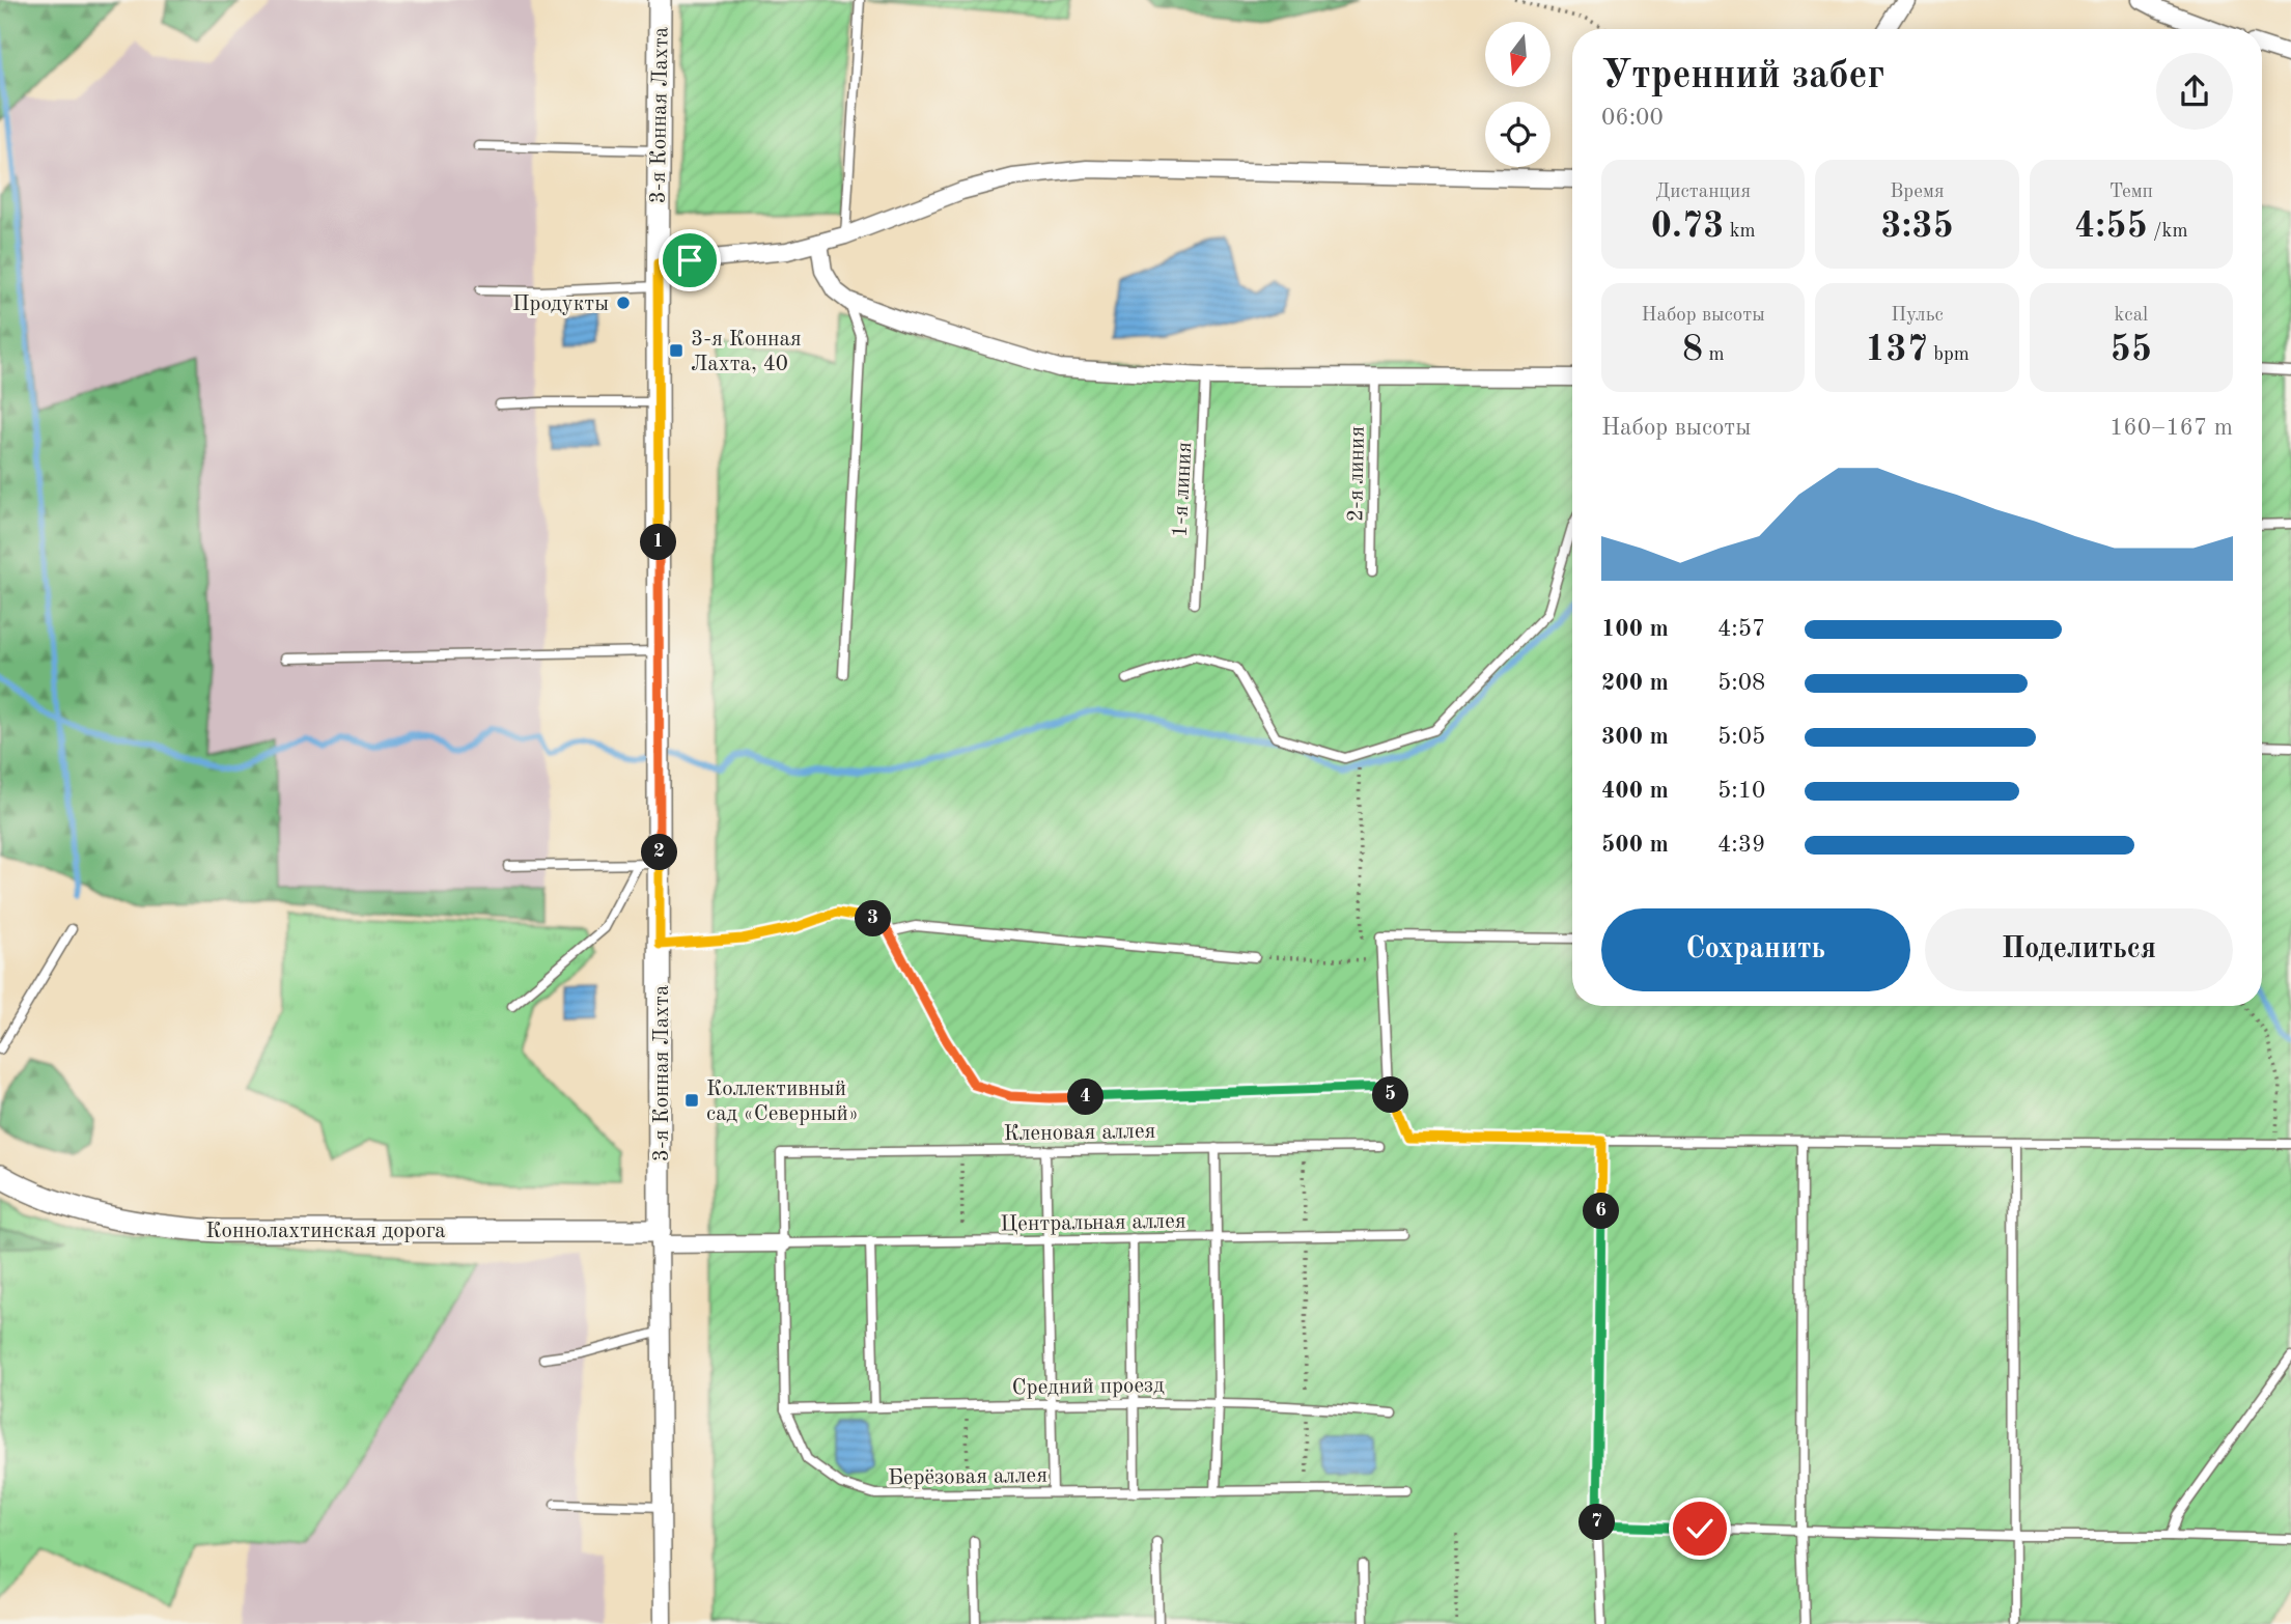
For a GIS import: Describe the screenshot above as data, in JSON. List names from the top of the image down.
{
  "streets": {
    "main road": ["3-я Конная Лахта", "Коннолахтинская дорога"],
    "lane": [
      "2-я линия",
      "1-я линия",
      "Кленовая аллея",
      "Центральная аллея",
      "Средний проезд",
      "Берёзовая аллея"
    ]
  },
  "crossings": [
    ["3-я Конная Лахта", "Коннолахтинская дорога"],
    ["Кленовая аллея", "Берёзовая аллея"],
    ["Центральная аллея", "Берёзовая аллея"],
    ["Средний проезд", "Берёзовая аллея"]
  ],
  "places": {
    "other": ["Продукты"],
    "transit": ["3-я Конная Лахта, 40", "Коллективный сад «Северный»"]
  },
  "north": "bottom",
  "page": {
    "heading": ["Утренний забег", "06:00"],
    "stats": [
      ["Дистанция", "0.73 km"],
      ["Время", "3:35"],
      ["Темп", "4:55 /km"],
      ["Набор высоты", "8 m"],
      ["Пульс", "137 bpm"],
      ["kcal", "55"]
    ],
    "chart": ["Набор высоты", "160–167 m"],
    "pins": [
      "1",
      "2",
      "3",
      "5",
      "4",
      "6",
      "7"
    ],
    "list": [
      {
        "name": "100 m",
        "note": "4:57"
      },
      {
        "name": "200 m",
        "note": "5:08"
      },
      {
        "name": "300 m",
        "note": "5:05"
      },
      {
        "name": "400 m",
        "note": "5:10"
      },
      {
        "name": "500 m",
        "note": "4:39"
      }
    ],
    "buttons": ["Сохранить", "Поделиться"]
  }
}
